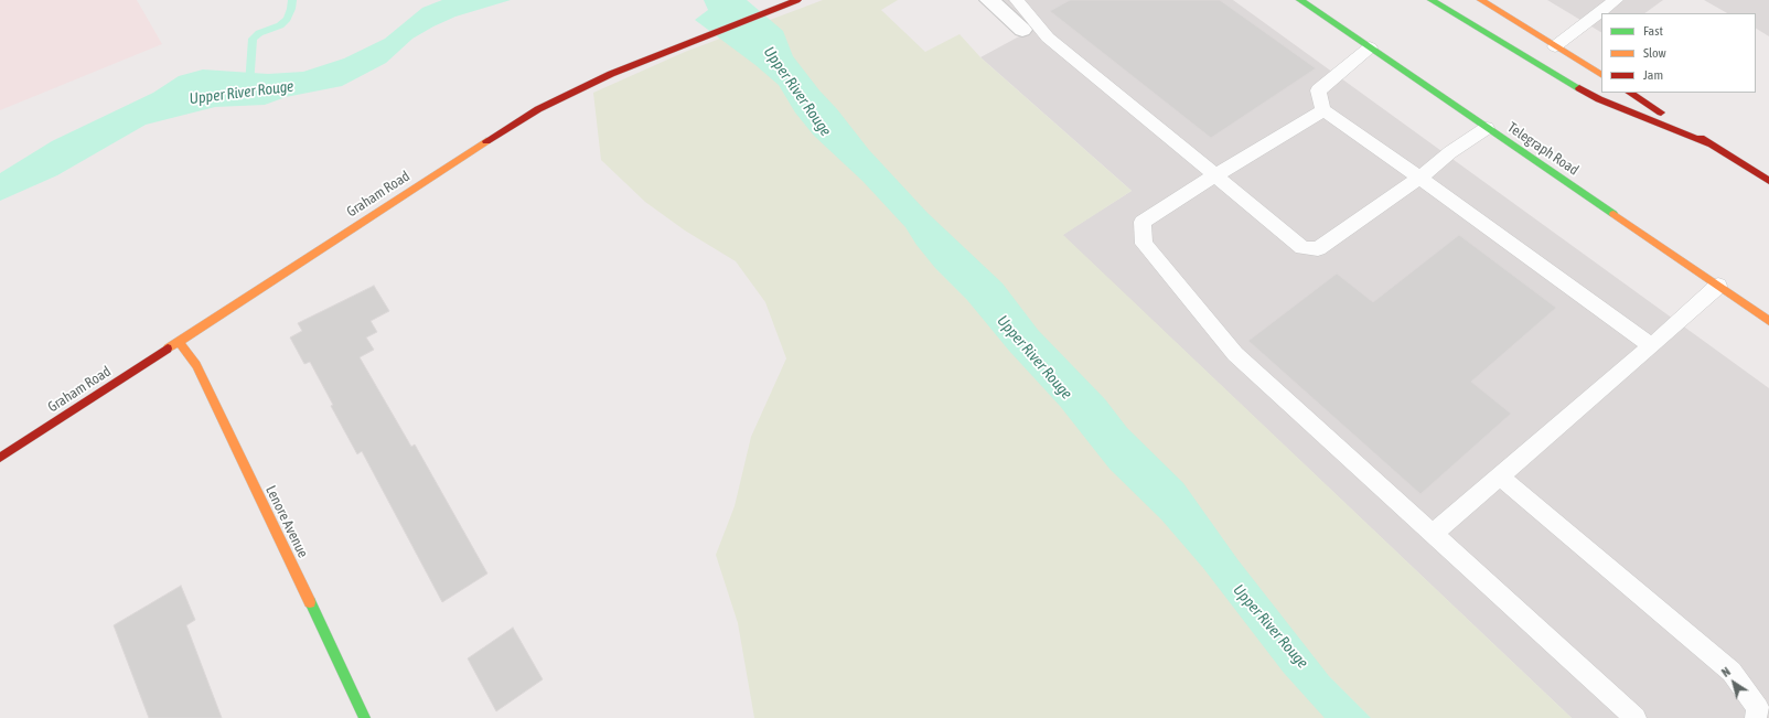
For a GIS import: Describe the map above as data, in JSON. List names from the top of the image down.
{
  "streets": {
    "street": ["Telegraph Road", "Graham Road", "Lenore Avenue"]
  },
  "crossings": [
    ["Graham Road", "Lenore Avenue"]
  ],
  "water": ["Upper River Rouge"],
  "legend": ["Fast", "Slow", "Jam"],
  "north": "top left"
}
